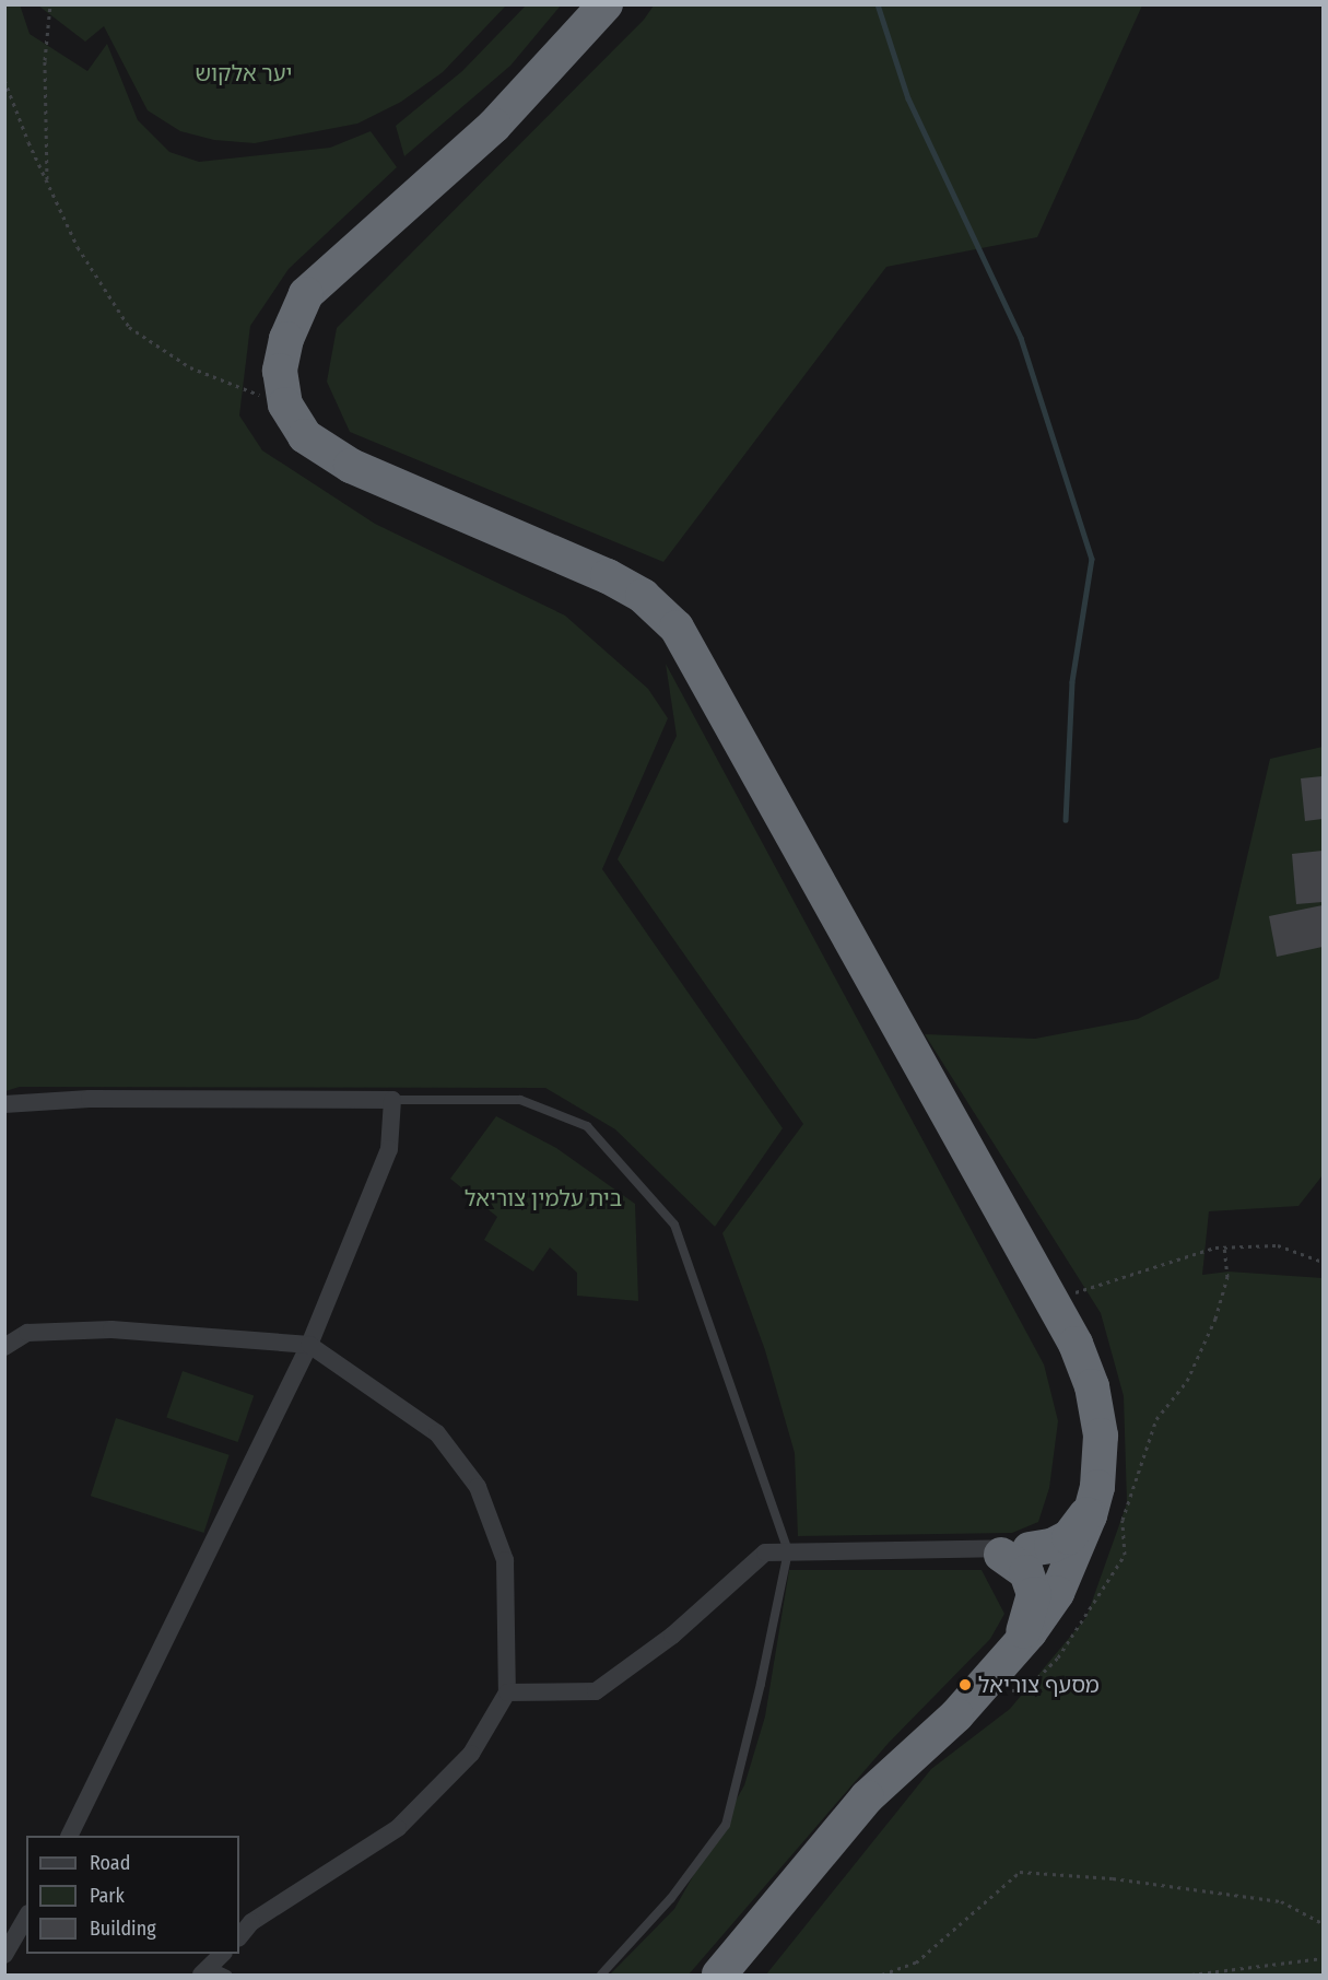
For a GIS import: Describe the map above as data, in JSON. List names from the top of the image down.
{
  "parks": ["יער אלקוש", "בית עלמין צוריאל"],
  "places": ["מסעף צוריאל"],
  "legend": ["Road", "Park", "Building"]
}
